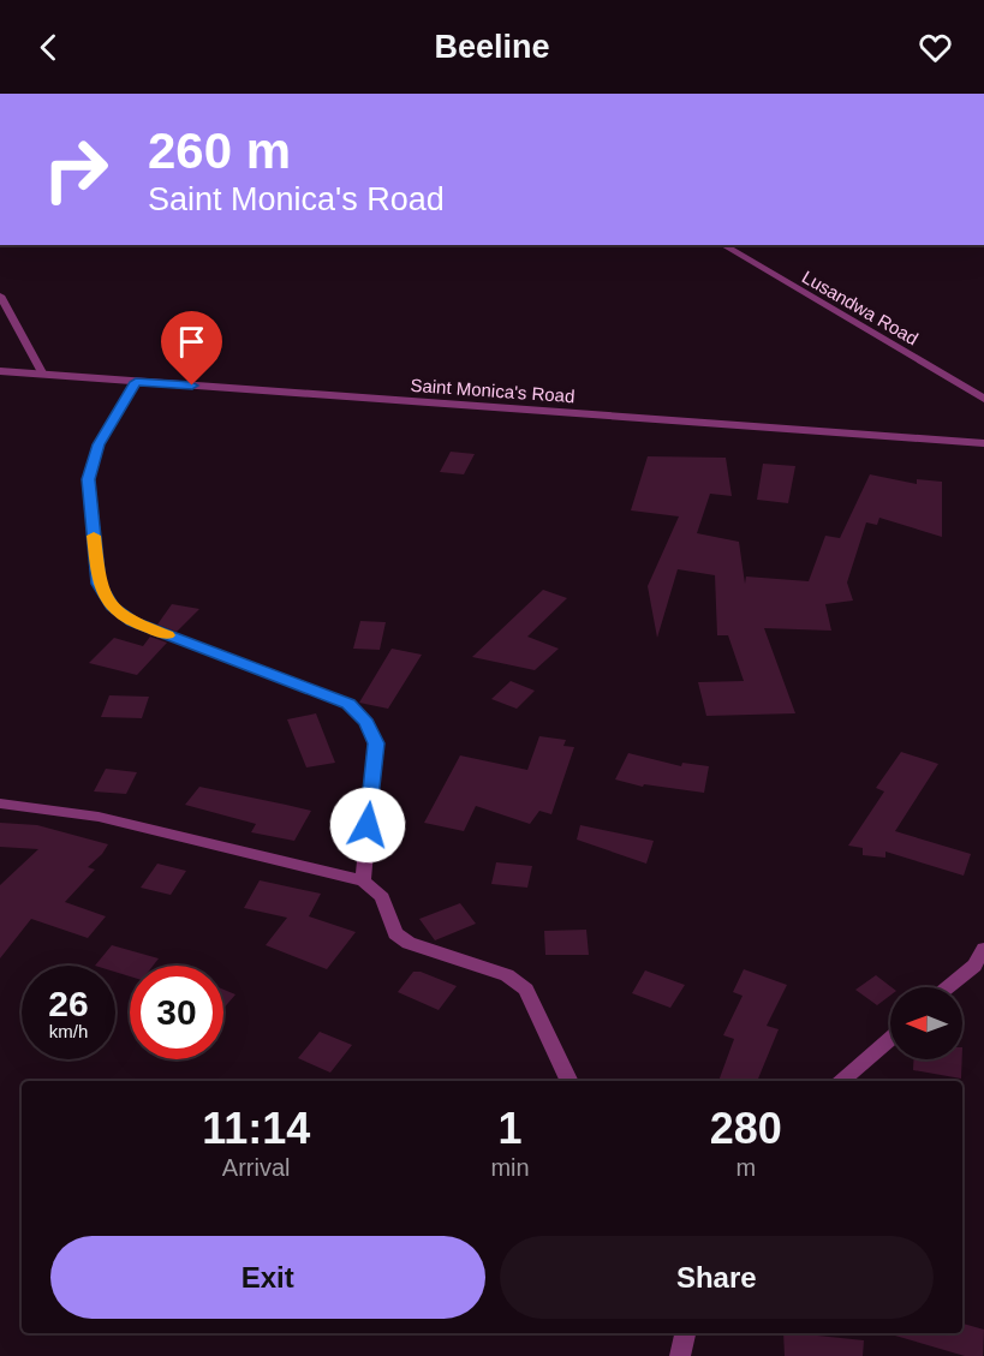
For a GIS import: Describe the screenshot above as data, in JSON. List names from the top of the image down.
{
  "streets": {
    "street": ["Lusandwa Road", "Saint Monica's Road"]
  },
  "north": "left",
  "page": {
    "header": "Beeline",
    "turn": ["260 m", "Saint Monica's Road"],
    "speed": "26 km/h",
    "limit": "30",
    "eta": [
      "11:14",
      "Arrival",
      "1",
      "min",
      "280",
      "m"
    ],
    "buttons": ["Exit", "Share"]
  }
}
